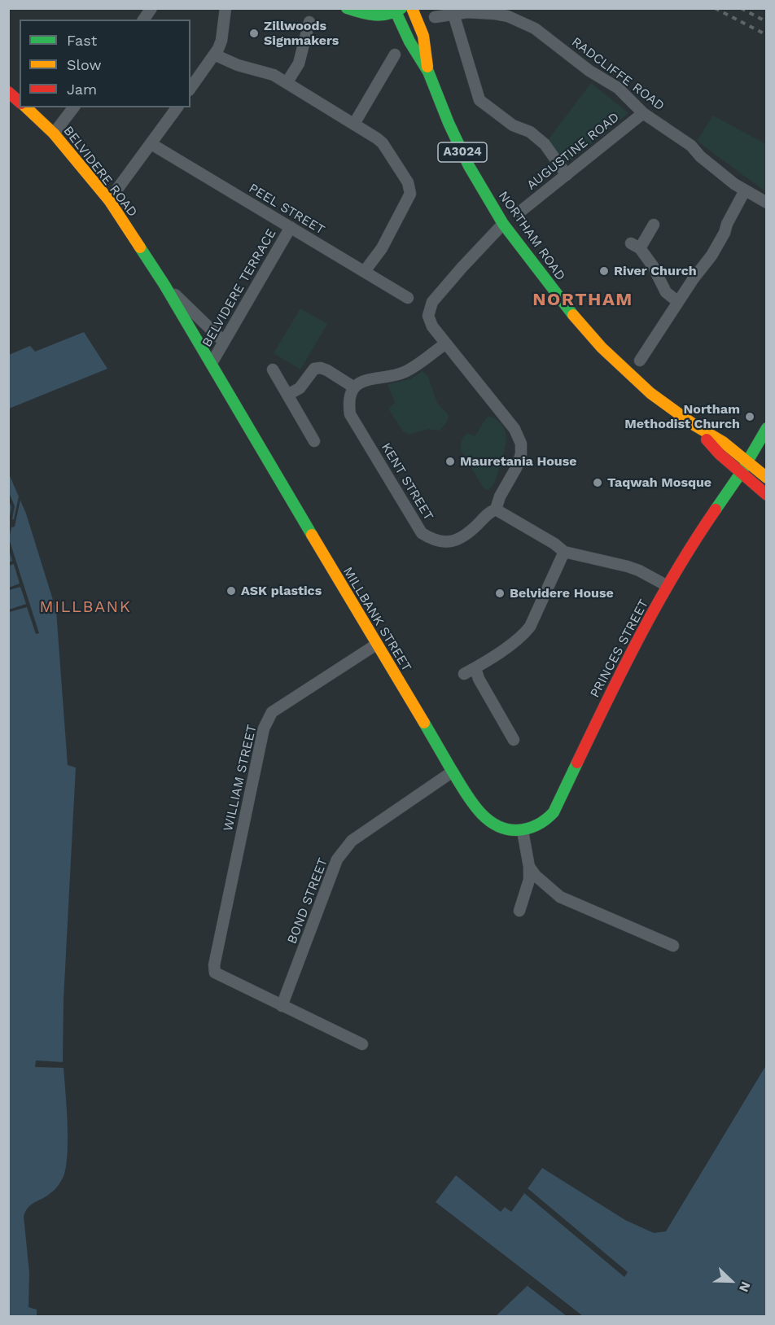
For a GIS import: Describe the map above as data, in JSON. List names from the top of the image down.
{
  "streets": {
    "street": [
      "RADCLIFFE ROAD",
      "AUGUSTINE ROAD",
      "A3024",
      "BELVIDERE ROAD",
      "PEEL STREET",
      "NORTHAM ROAD",
      "BELVIDERE TERRACE",
      "KENT STREET",
      "MILLBANK STREET",
      "PRINCES STREET",
      "WILLIAM STREET",
      "BOND STREET"
    ]
  },
  "crossings": [
    ["RADCLIFFE ROAD", "AUGUSTINE ROAD"],
    ["BELVIDERE ROAD", "BELVIDERE TERRACE"],
    ["BELVIDERE ROAD", "MILLBANK STREET"],
    ["PEEL STREET", "BELVIDERE TERRACE"],
    ["NORTHAM ROAD", "KENT STREET"],
    ["NORTHAM ROAD", "PRINCES STREET"],
    ["BELVIDERE TERRACE", "MILLBANK STREET"],
    ["MILLBANK STREET", "PRINCES STREET"],
    ["MILLBANK STREET", "WILLIAM STREET"],
    ["MILLBANK STREET", "BOND STREET"],
    ["WILLIAM STREET", "BOND STREET"]
  ],
  "districts": ["NORTHAM", "MILLBANK"],
  "places": [
    "Zillwoods Signmakers",
    "River Church",
    "Northam Methodist Church",
    "Mauretania House",
    "Taqwah Mosque",
    "ASK plastics",
    "Belvidere House"
  ],
  "legend": ["Fast", "Slow", "Jam"],
  "north": "bottom right"
}
